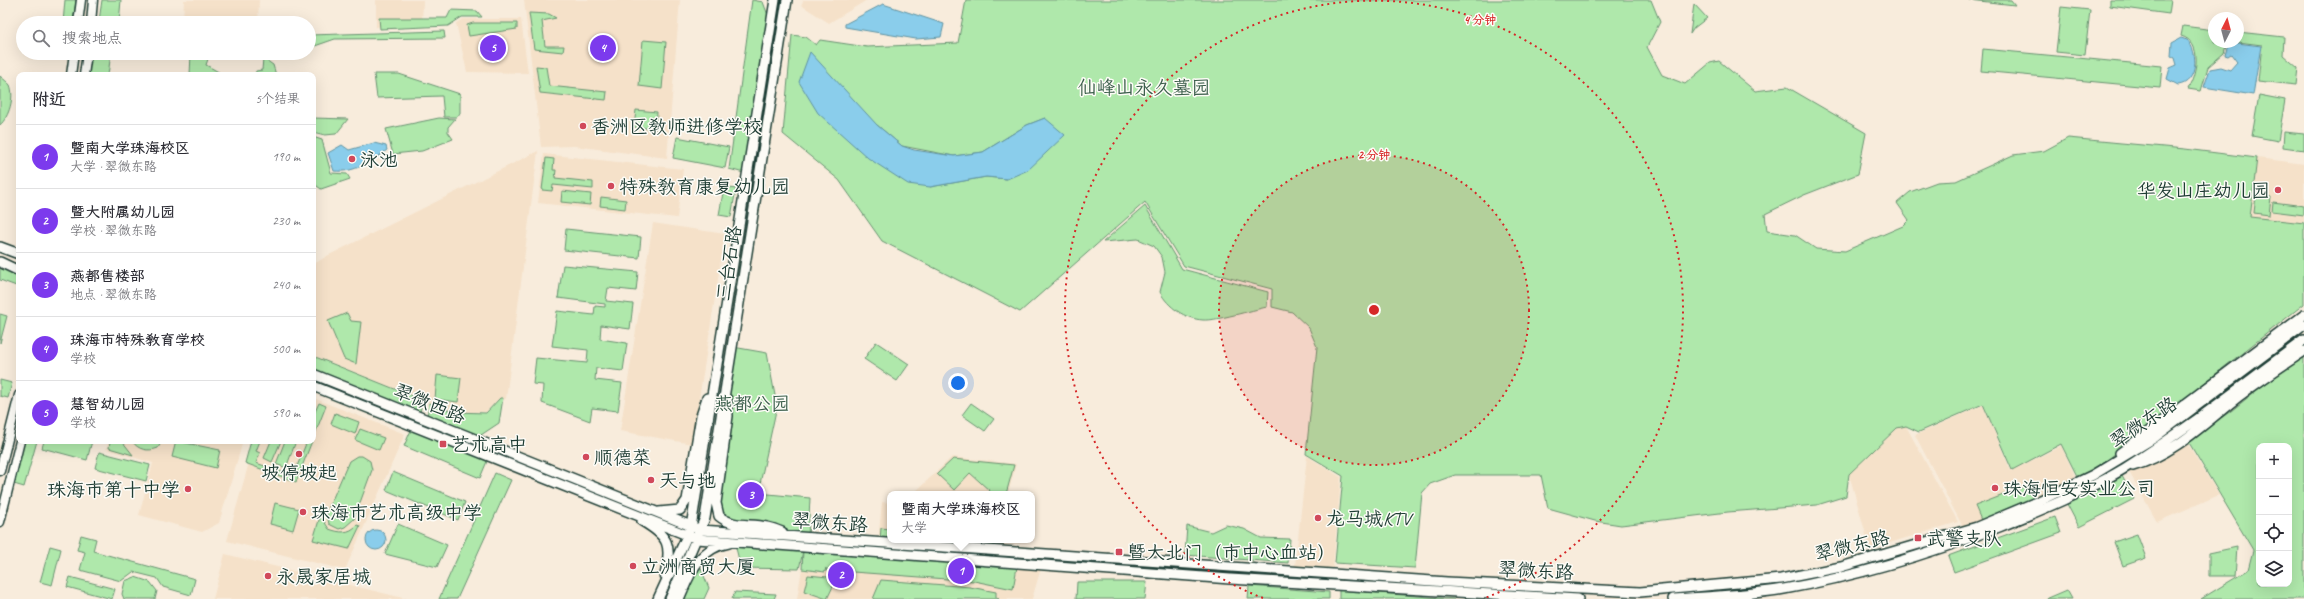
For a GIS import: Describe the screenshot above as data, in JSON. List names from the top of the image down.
{
  "streets": {
    "main road": ["三台石路", "翠微西路", "翠微东路"]
  },
  "crossings": [
    ["三台石路", "翠微西路"],
    ["三台石路", "翠微东路"],
    ["翠微西路", "翠微东路"]
  ],
  "parks": ["仙峰山永久墓园", "燕都公园"],
  "places": {
    "other": [
      "香洲区教师进修学校",
      "泳池",
      "特殊教育康复幼儿园",
      "华发山庄幼儿园",
      "坡停坡起",
      "顺德菜",
      "天与地",
      "珠海恒安实业公司",
      "珠海市第十中学",
      "珠海市艺术高级中学",
      "龙马城KTV",
      "立洲商贸大厦",
      "永晟家居城"
    ],
    "transit": ["艺术高中", "武警支队", "暨大北门（市中心血站）"]
  },
  "north": "top",
  "page": {
    "search": "搜索地点",
    "pins": [
      "4",
      "5",
      "3",
      "1",
      "2"
    ],
    "heading": ["附近", "5个结果"],
    "list": [
      {
        "mark": "1",
        "name": "暨南大学珠海校区",
        "note": "大学 · 翠微东路",
        "value": "190 m"
      },
      {
        "mark": "2",
        "name": "暨大附属幼儿园",
        "note": "学校 · 翠微东路",
        "value": "230 m"
      },
      {
        "mark": "3",
        "name": "燕都售楼部",
        "note": "地点 · 翠微东路",
        "value": "240 m"
      },
      {
        "mark": "4",
        "name": "珠海市特殊教育学校",
        "note": "学校",
        "value": "500 m"
      },
      {
        "mark": "5",
        "name": "慧智幼儿园",
        "note": "学校",
        "value": "590 m"
      }
    ],
    "map_buttons": ["+", "−"],
    "popup": ["暨南大学珠海校区", "大学"]
  },
  "rings": ["4 分钟", "2 分钟"]
}
